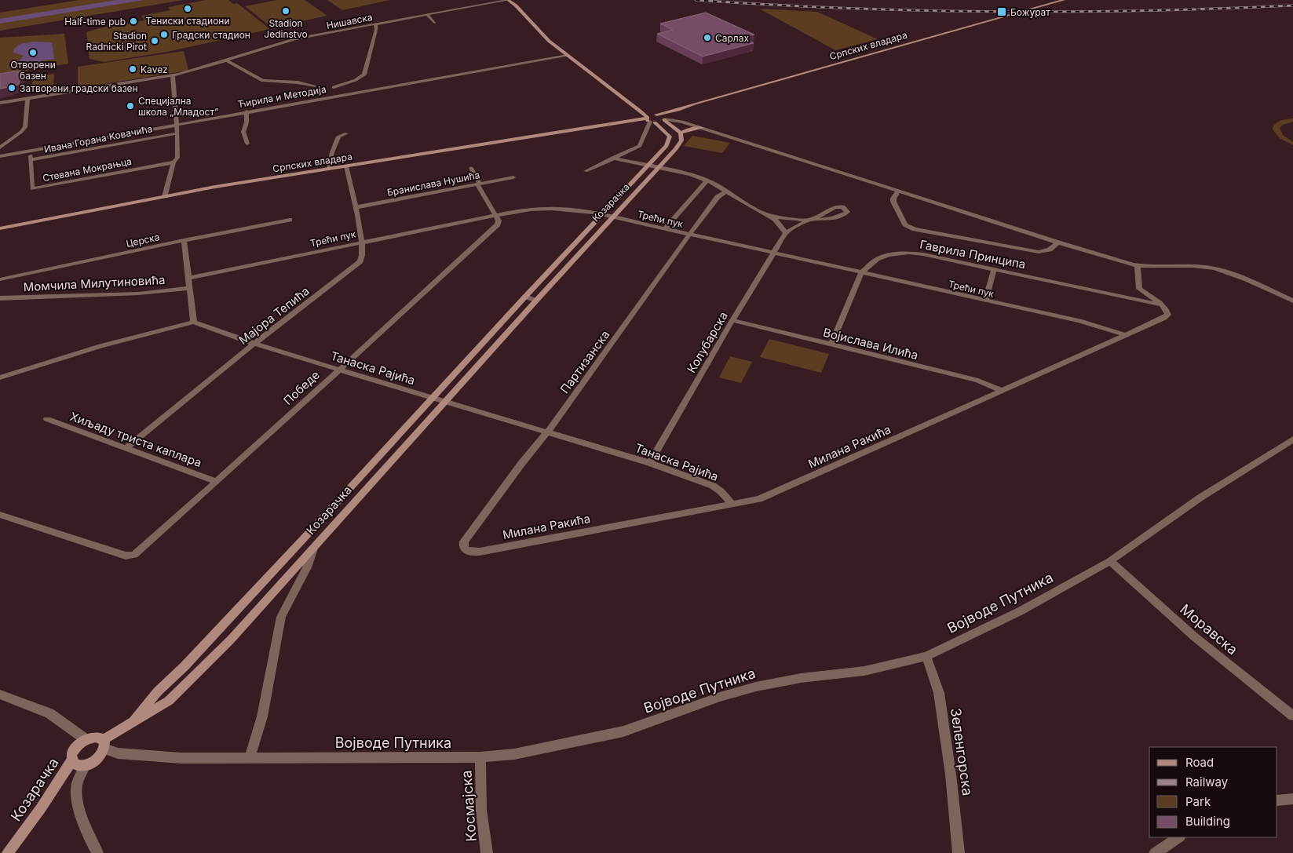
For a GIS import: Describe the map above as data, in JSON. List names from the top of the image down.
{
  "streets": {
    "street": [
      "Нишавска",
      "Српских владара",
      "Ћирила и Методија",
      "Ивана Горана Ковачића",
      "Стевана Мокрањца",
      "Бранислава Нушића",
      "Козарачка",
      "Трећи пук",
      "Церска",
      "Гаврила Принципа",
      "Момчила Милутиновића",
      "Мајора Тепића",
      "Колубарска",
      "Војислава Илића",
      "Партизанска",
      "Танаска Рајића",
      "Победе",
      "Хиљаду триста каплара",
      "Милана Ракића",
      "Војводе Путника",
      "Моравска",
      "Зеленгорска",
      "Космајска"
    ]
  },
  "crossings": [
    ["Српских владара", "Козарачка"],
    ["Српских владара", "Мајора Тепића"],
    ["Ћирила и Методија", "Ивана Горана Ковачића"],
    ["Ивана Горана Ковачића", "Стевана Мокрањца"],
    ["Бранислава Нушића", "Мајора Тепића"],
    ["Козарачка", "Трећи пук"],
    ["Козарачка", "Колубарска"],
    ["Козарачка", "Танаска Рајића"],
    ["Козарачка", "Војводе Путника"],
    ["Трећи пук", "Гаврила Принципа"],
    ["Трећи пук", "Мајора Тепића"],
    ["Трећи пук", "Колубарска"],
    ["Трећи пук", "Партизанска"],
    ["Трећи пук", "Победе"],
    ["Трећи пук", "Милана Ракића"],
    ["Гаврила Принципа", "Војислава Илића"],
    ["Гаврила Принципа", "Милана Ракића"],
    ["Мајора Тепића", "Танаска Рајића"],
    ["Мајора Тепића", "Хиљаду триста каплара"],
    ["Колубарска", "Војислава Илића"],
    ["Колубарска", "Партизанска"],
    ["Колубарска", "Танаска Рајића"],
    ["Војислава Илића", "Милана Ракића"],
    ["Партизанска", "Танаска Рајића"],
    ["Партизанска", "Милана Ракића"],
    ["Танаска Рајића", "Победе"],
    ["Танаска Рајића", "Милана Ракића"],
    ["Победе", "Хиљаду триста каплара"],
    ["Војводе Путника", "Моравска"],
    ["Војводе Путника", "Зеленгорска"],
    ["Војводе Путника", "Космајска"]
  ],
  "places": {
    "other": [
      "Тениски стадиони",
      "Stadion Jedinstvo",
      "Half-time pub",
      "Градски стадион",
      "Сарлах",
      "Stadion Radnicki Pirot",
      "Отворени базен",
      "Kavez",
      "Затворени градски базен",
      "Специјална школа „Младост”"
    ],
    "transit": ["Божурат"]
  },
  "legend": [
    "Road",
    "Railway",
    "Park",
    "Building"
  ]
}
